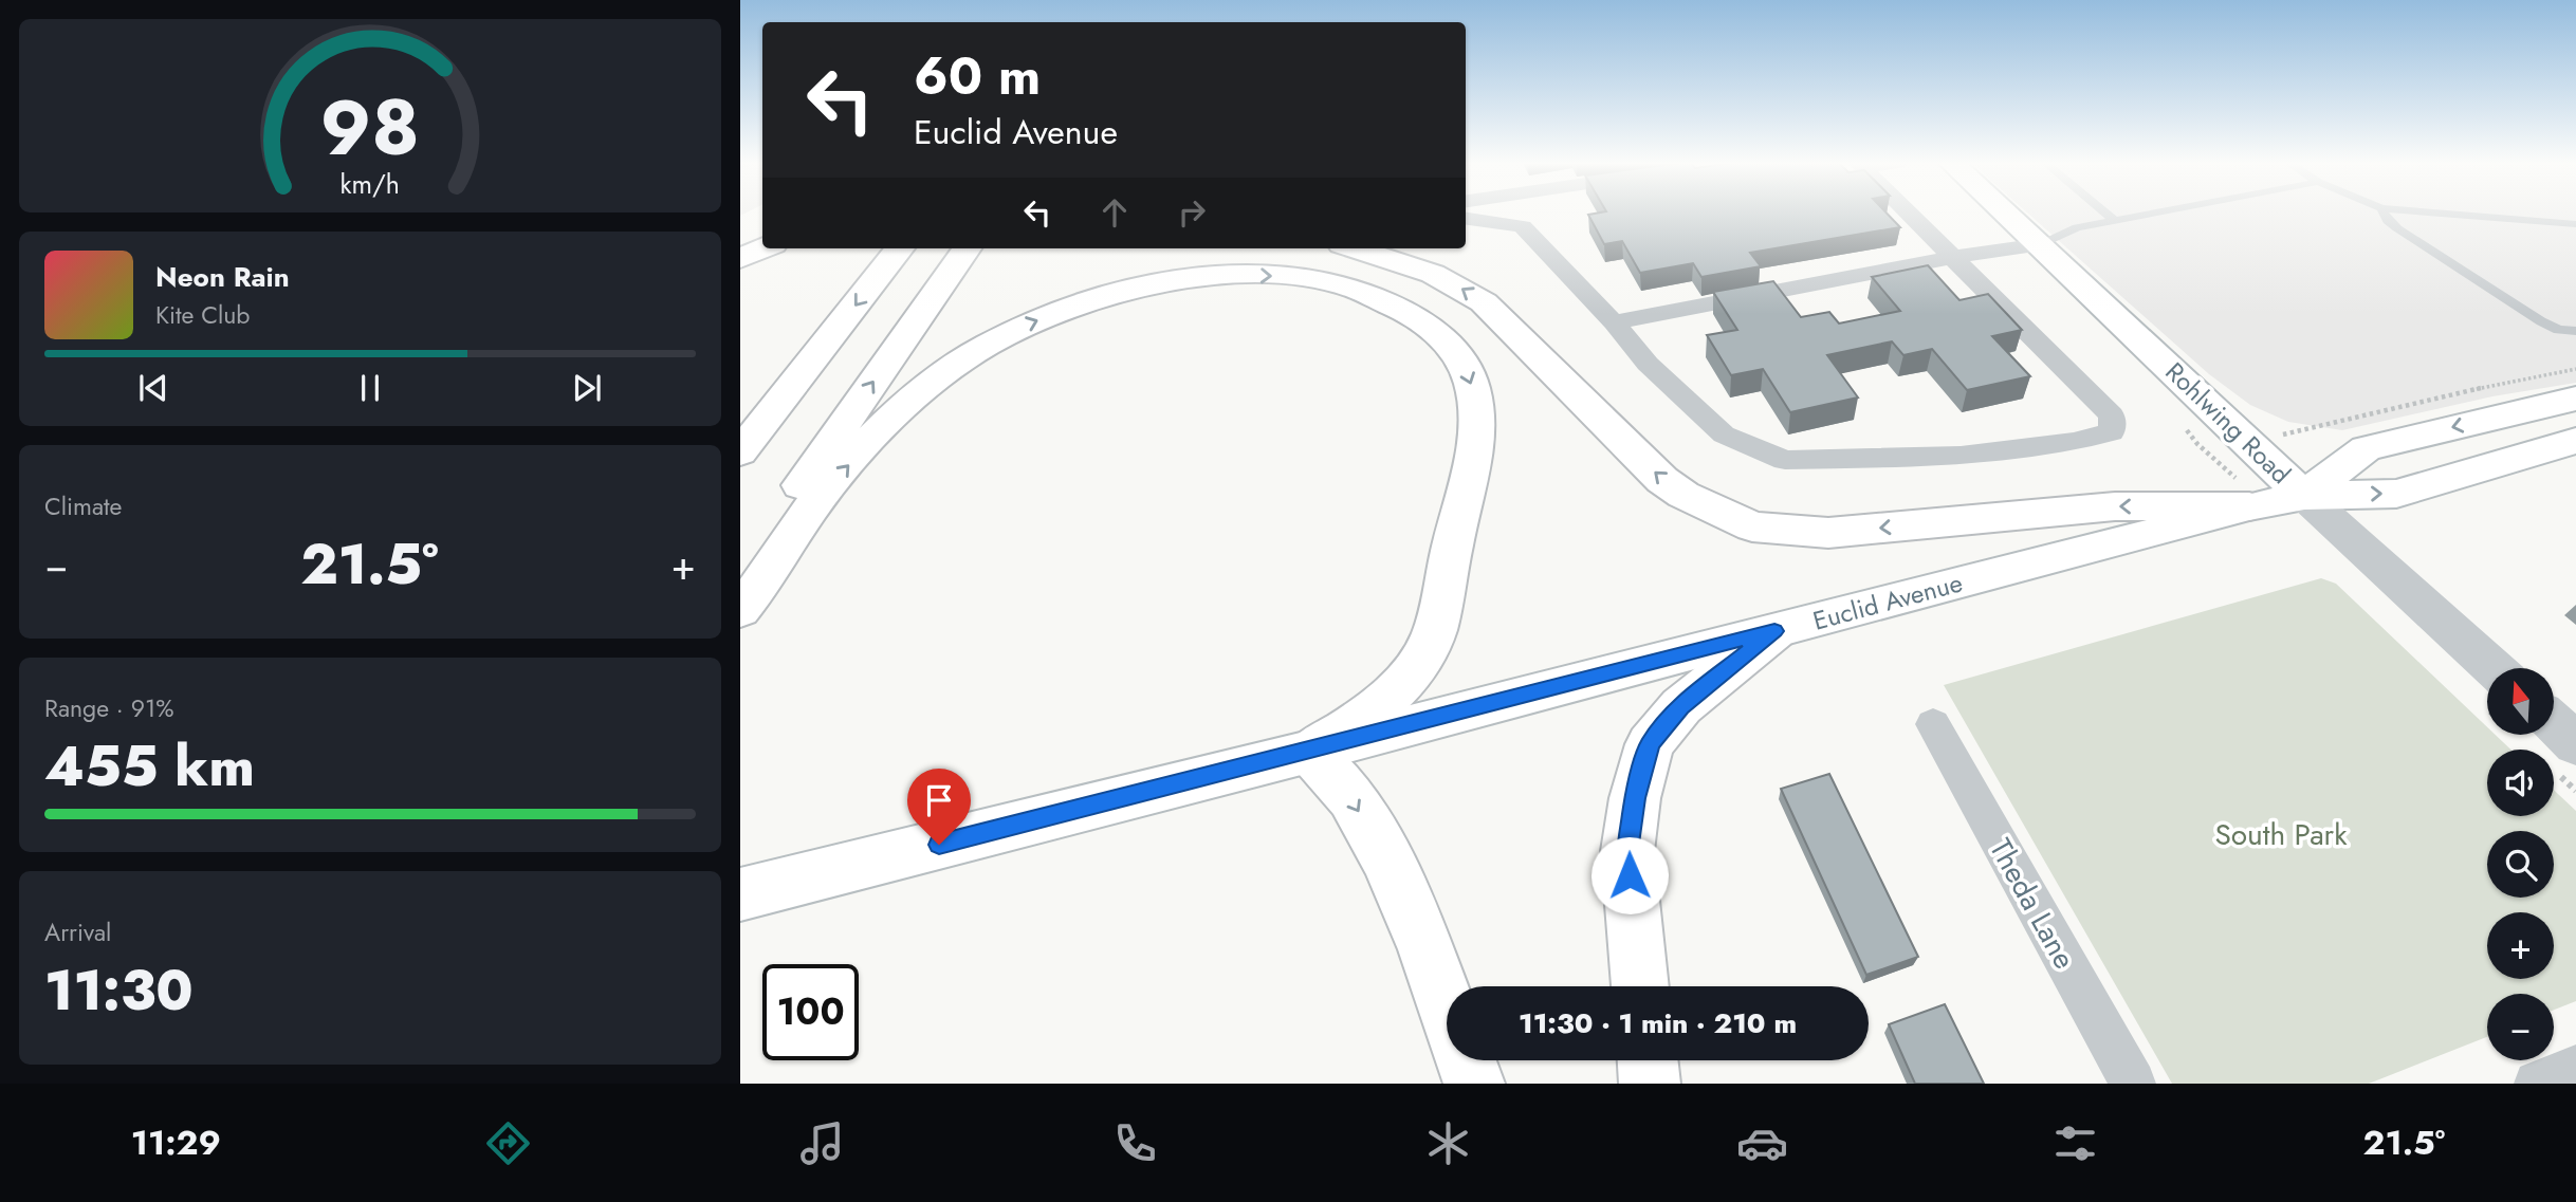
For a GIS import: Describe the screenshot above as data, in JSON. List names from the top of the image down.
{
  "streets": {
    "main road": ["Rohlwing Road", "Euclid Avenue"],
    "street": ["Theda Lane"]
  },
  "crossings": [
    ["Rohlwing Road", "Euclid Avenue"]
  ],
  "parks": ["South Park"],
  "north": "top",
  "page": {
    "turn": ["60 m", "Euclid Avenue"],
    "song": ["Neon Rain", "Kite Club"],
    "tile": [
      "Climate",
      ["Range · 91%", "455 km"],
      ["Arrival", "11:30"]
    ],
    "heat": ["−", "21.5°", "+"],
    "map_buttons": ["+", "−"],
    "limit": "100",
    "trip": "11:30 · 1 min · 210 m",
    "tabs": ["11:29", "21.5°"],
    "gauge": ["98", "km/h"]
  }
}
